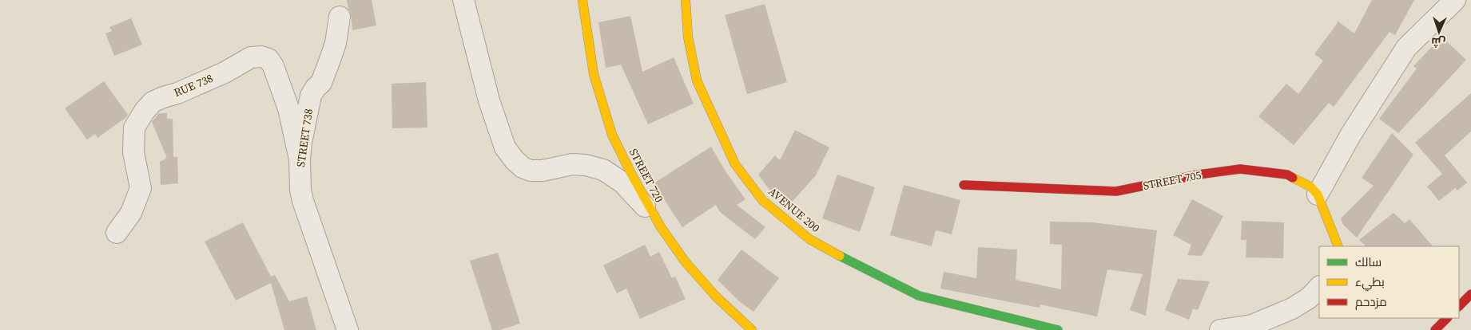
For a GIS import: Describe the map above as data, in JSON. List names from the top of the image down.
{
  "streets": {
    "street": [
      "RUE 738",
      "STREET 738",
      "STREET 720",
      "STREET 705",
      "AVENUE 200"
    ]
  },
  "crossings": [
    ["RUE 738", "STREET 738"]
  ],
  "legend": ["سالك", "بطيء", "مزدحم"],
  "north": "bottom"
}
